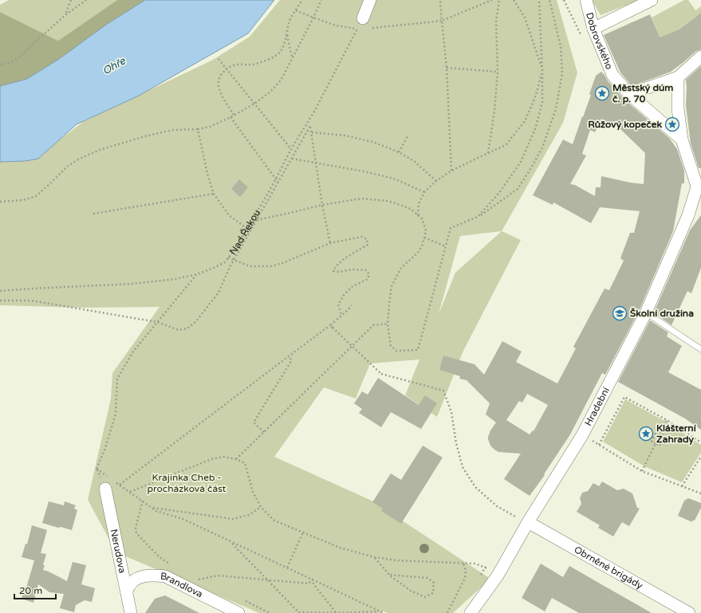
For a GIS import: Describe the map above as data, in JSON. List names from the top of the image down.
{
  "streets": {
    "street": [
      "Dobrovského",
      "Hradební",
      "Nerudova",
      "Obrněné brigády",
      "Brandlova"
    ],
    "path": ["Nad Řekou"]
  },
  "crossings": [
    ["Hradební", "Obrněné brigády"],
    ["Nerudova", "Brandlova"]
  ],
  "water": ["Ohře"],
  "parks": ["Krajinka Cheb - procházková část"],
  "places": {
    "place": ["Městský dúm č. p. 70", "Růžový kopeček", "Klášterní Zahrady"],
    "school or university": ["Školní družina"]
  },
  "scale_bar": "20 m"
}
